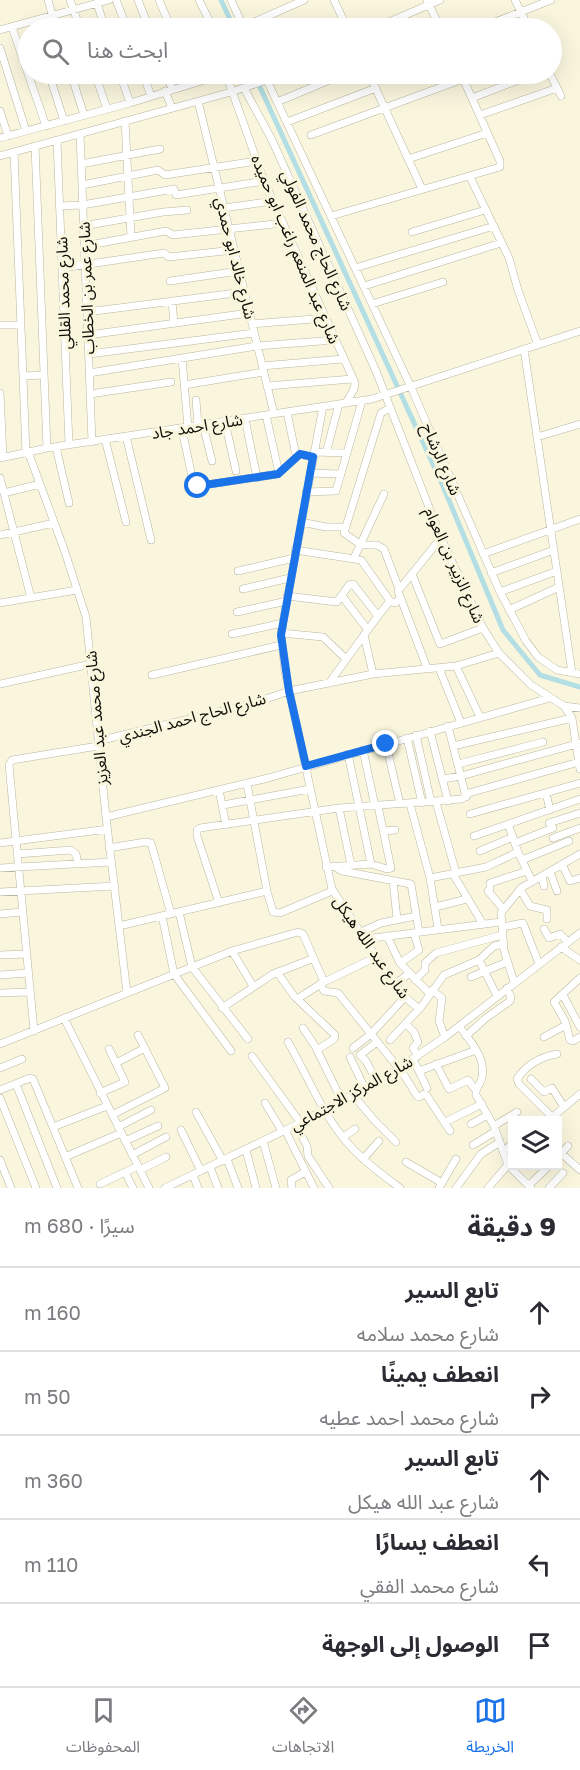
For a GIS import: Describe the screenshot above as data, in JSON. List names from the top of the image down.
{
  "streets": {
    "street": [
      "شارع الحاج محمد الفولي",
      "شارع عبد المنعم راغب ابو حميده",
      "شارع خالد ابو حمدي",
      "شارع عمر بن الخطاب",
      "شارع محمد القللي",
      "شارع احمد جاد",
      "شارع الرشاح",
      "شارع الزبير بن العوام",
      "شارع الحاج احمد الجندي",
      "شارع محمد عبد العزيز",
      "شارع عبد الله هيكل",
      "شارع المركز الاجتماعي"
    ]
  },
  "crossings": [
    ["شارع الحاج محمد الفولي", "شارع احمد جاد"],
    ["شارع الحاج محمد الفولي", "شارع الزبير بن العوام"],
    ["شارع خالد ابو حمدي", "شارع احمد جاد"],
    ["شارع عمر بن الخطاب", "شارع احمد جاد"],
    ["شارع محمد القللي", "شارع احمد جاد"],
    ["شارع احمد جاد", "شارع الرشاح"],
    ["شارع احمد جاد", "شارع الزبير بن العوام"],
    ["شارع احمد جاد", "شارع محمد عبد العزيز"],
    ["شارع احمد جاد", "شارع عبد الله هيكل"],
    ["شارع الزبير بن العوام", "شارع الحاج احمد الجندي"],
    ["شارع الحاج احمد الجندي", "شارع محمد عبد العزيز"],
    ["شارع الحاج احمد الجندي", "شارع عبد الله هيكل"]
  ],
  "page": {
    "search": "ابحث هنا",
    "heading": ["9 دقيقة", "سيرًا · 680 m"],
    "list": [
      ["تابع السير", "شارع محمد سلامه", "160 m"],
      ["انعطف يمينًا", "شارع محمد احمد عطيه", "50 m"],
      ["تابع السير", "شارع عبد الله هيكل", "360 m"],
      ["انعطف يسارًا", "شارع محمد الفقي", "110 m"],
      "الوصول إلى الوجهة"
    ],
    "nav": ["الخريطة", "الاتجاهات", "المحفوظات"]
  }
}
